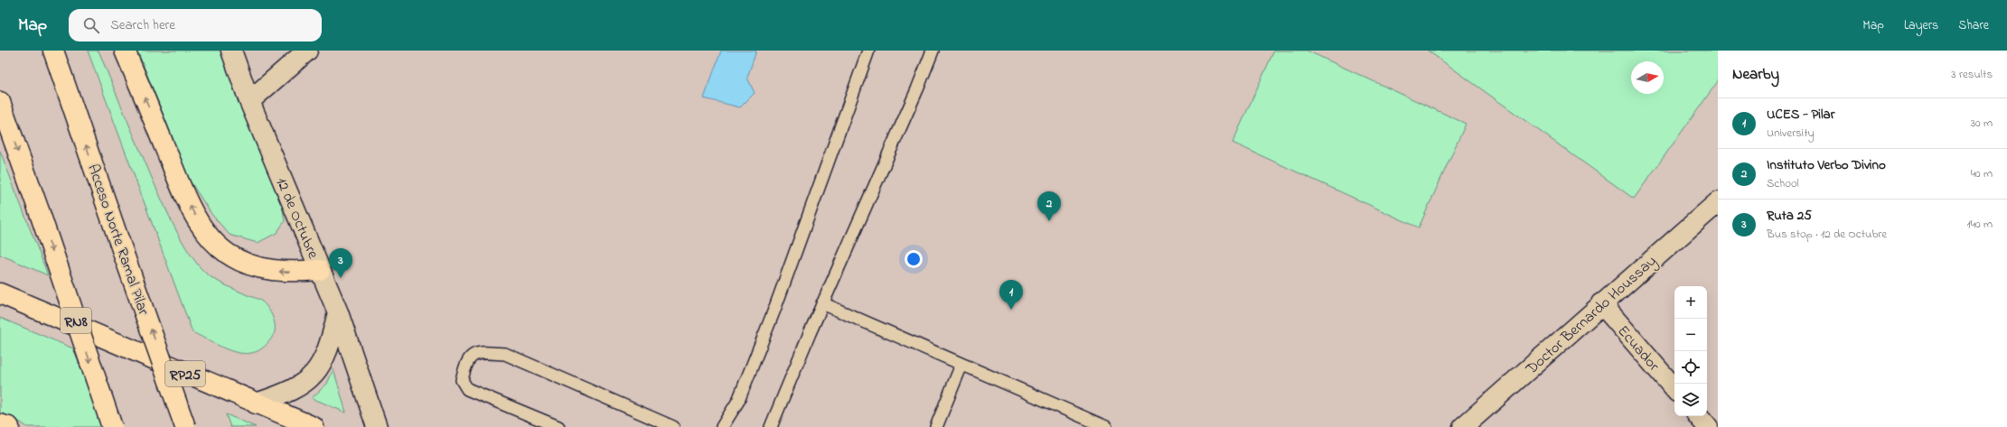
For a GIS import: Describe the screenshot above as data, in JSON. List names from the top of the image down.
{
  "streets": {
    "main road": ["Acceso Norte Ramal Pilar", "RN8", "RP25"],
    "street": ["12 de Octubre", "Doctor Bernardo Houssay", "Ecuador"]
  },
  "crossings": [
    ["Doctor Bernardo Houssay", "Ecuador"]
  ],
  "north": "right",
  "page": {
    "header": "Map",
    "search": "Search here",
    "nav": ["Map", "Layers", "Share"],
    "heading": ["Nearby", "3 results"],
    "list": [
      {
        "mark": "1",
        "name": "UCES - Pilar",
        "note": "University",
        "value": "30 m"
      },
      {
        "mark": "2",
        "name": "Instituto Verbo Divino",
        "note": "School",
        "value": "40 m"
      },
      {
        "mark": "3",
        "name": "Ruta 25",
        "note": "Bus stop · 12 de Octubre",
        "value": "140 m"
      }
    ],
    "pins": ["2", "3", "1"],
    "map_buttons": ["+", "−"]
  }
}
